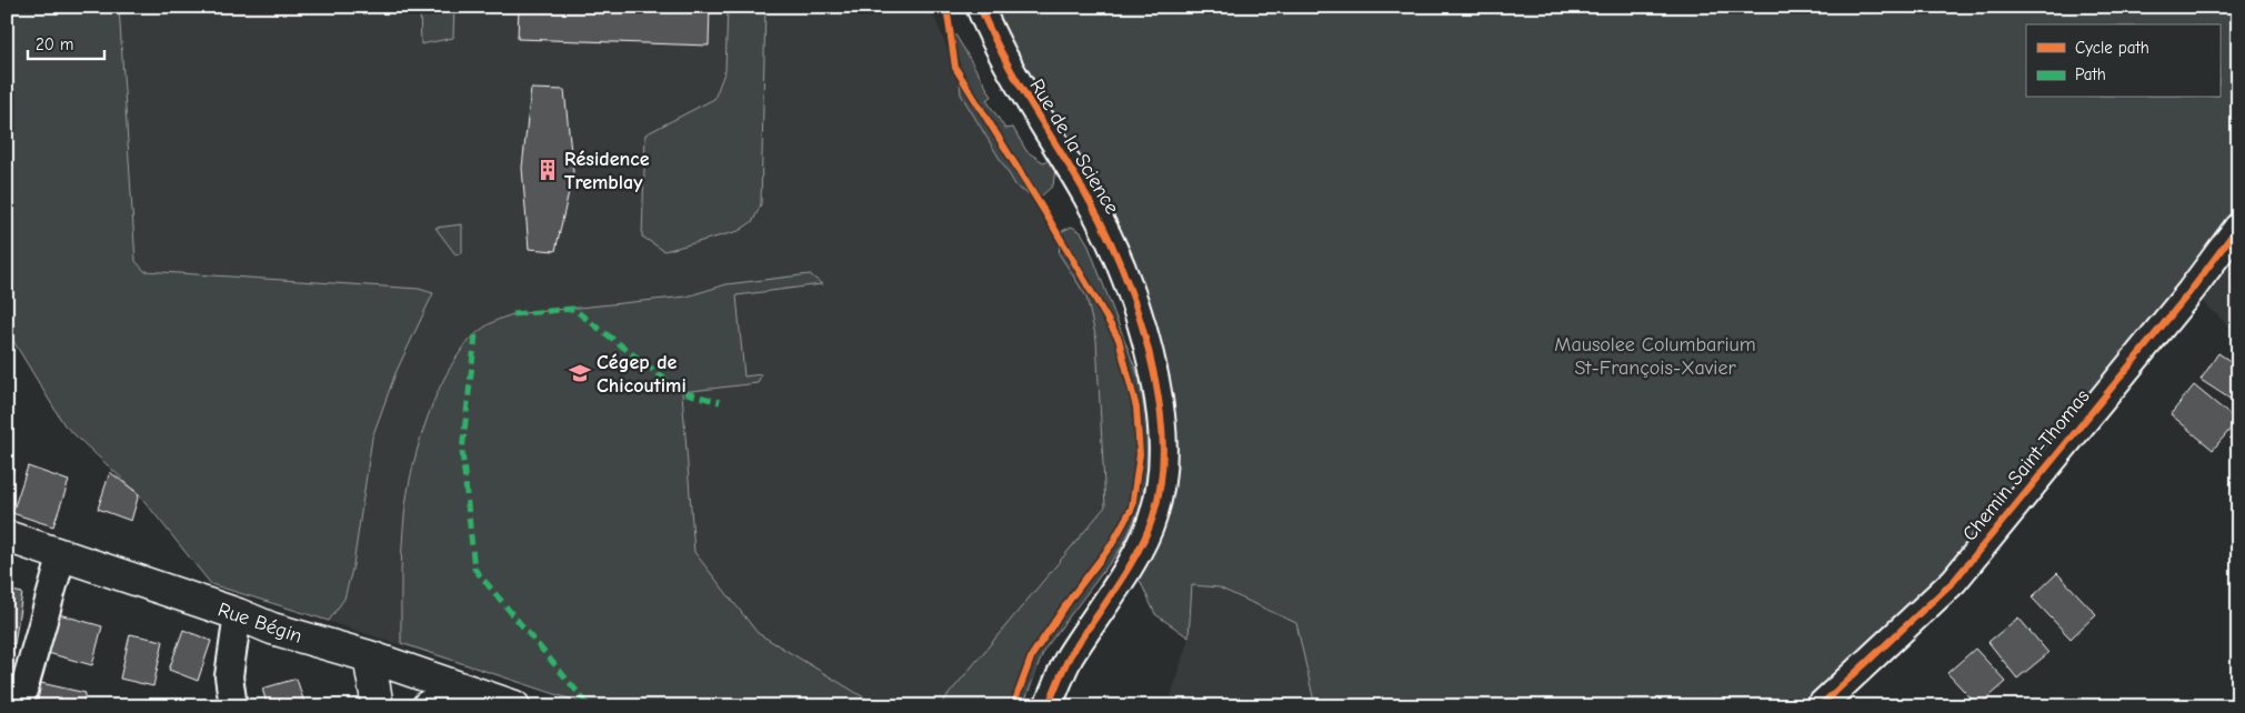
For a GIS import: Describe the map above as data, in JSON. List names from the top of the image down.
{
  "streets": {
    "street": ["Rue de la Science", "Chemin Saint-Thomas", "Rue Bégin"]
  },
  "parks": ["Mausolee Columbarium St-François-Xavier"],
  "places": {
    "building": ["Résidence Tremblay"],
    "school or university": ["Cégep de Chicoutimi"]
  },
  "legend": ["Cycle path", "Path"],
  "scale_bar": "20 m"
}
